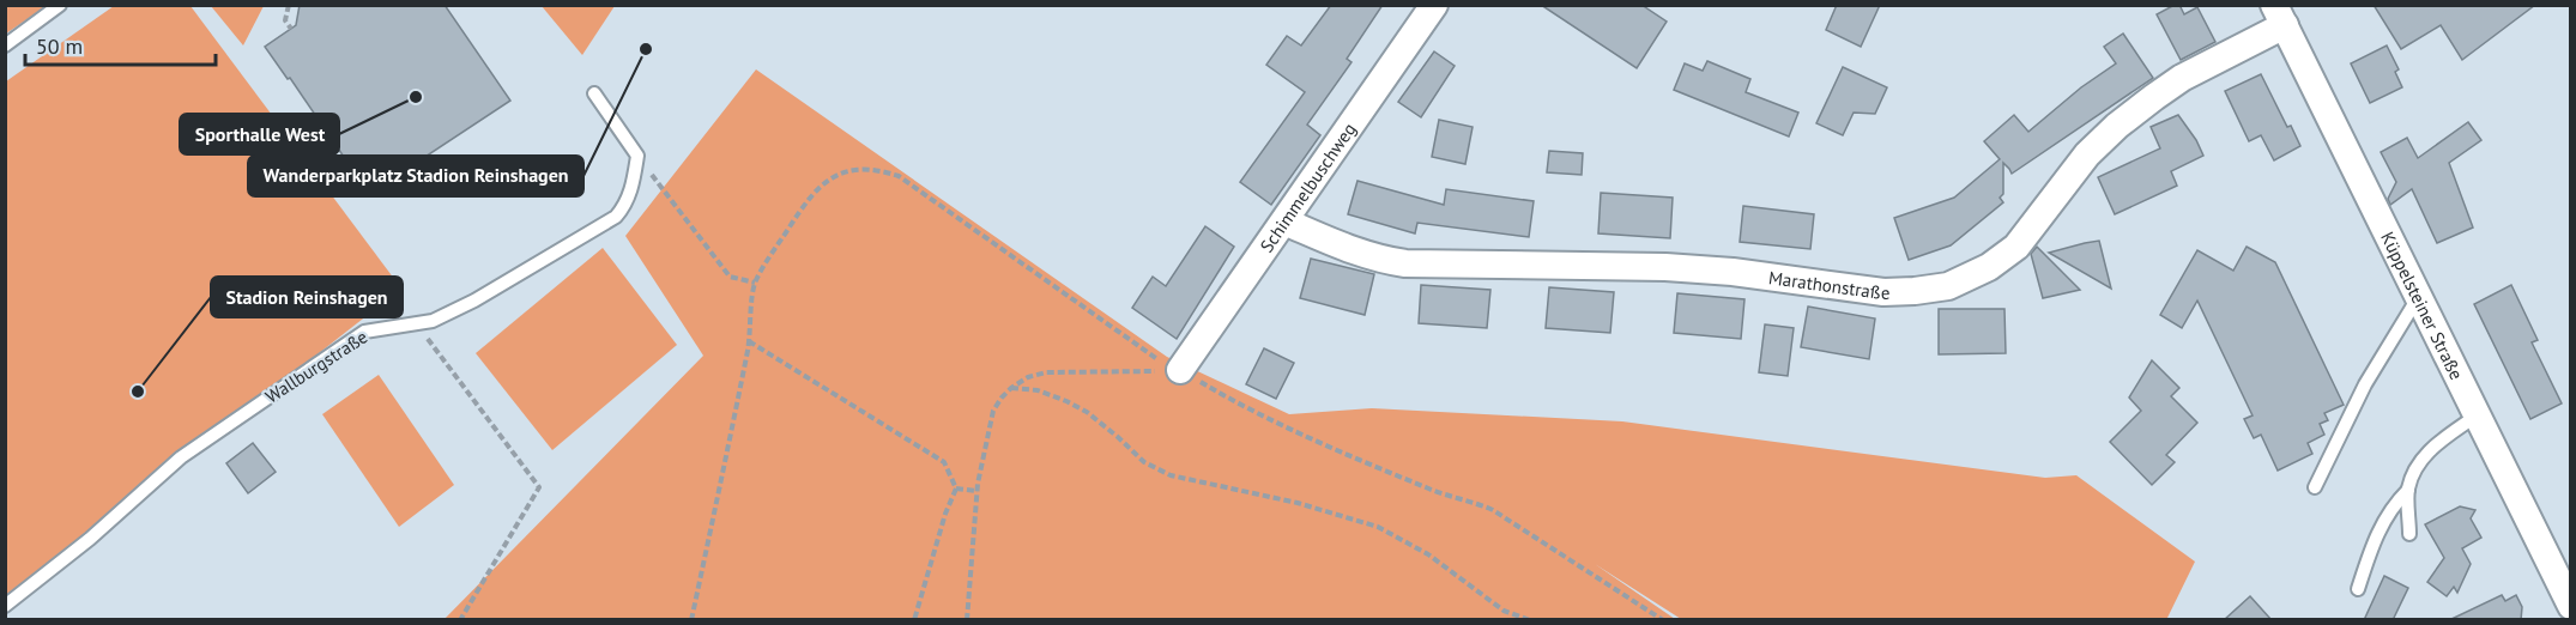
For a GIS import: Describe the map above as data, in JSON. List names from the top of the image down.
{
  "streets": {
    "street": ["Schimmelbuschweg", "Marathonstraße", "Küppelsteiner Straße"],
    "lane": ["Wallburgstraße"]
  },
  "crossings": [
    ["Schimmelbuschweg", "Marathonstraße"],
    ["Marathonstraße", "Küppelsteiner Straße"]
  ],
  "places": ["Wanderparkplatz Stadion Reinshagen", "Sporthalle West", "Stadion Reinshagen"],
  "scale_bar": "50 m"
}
